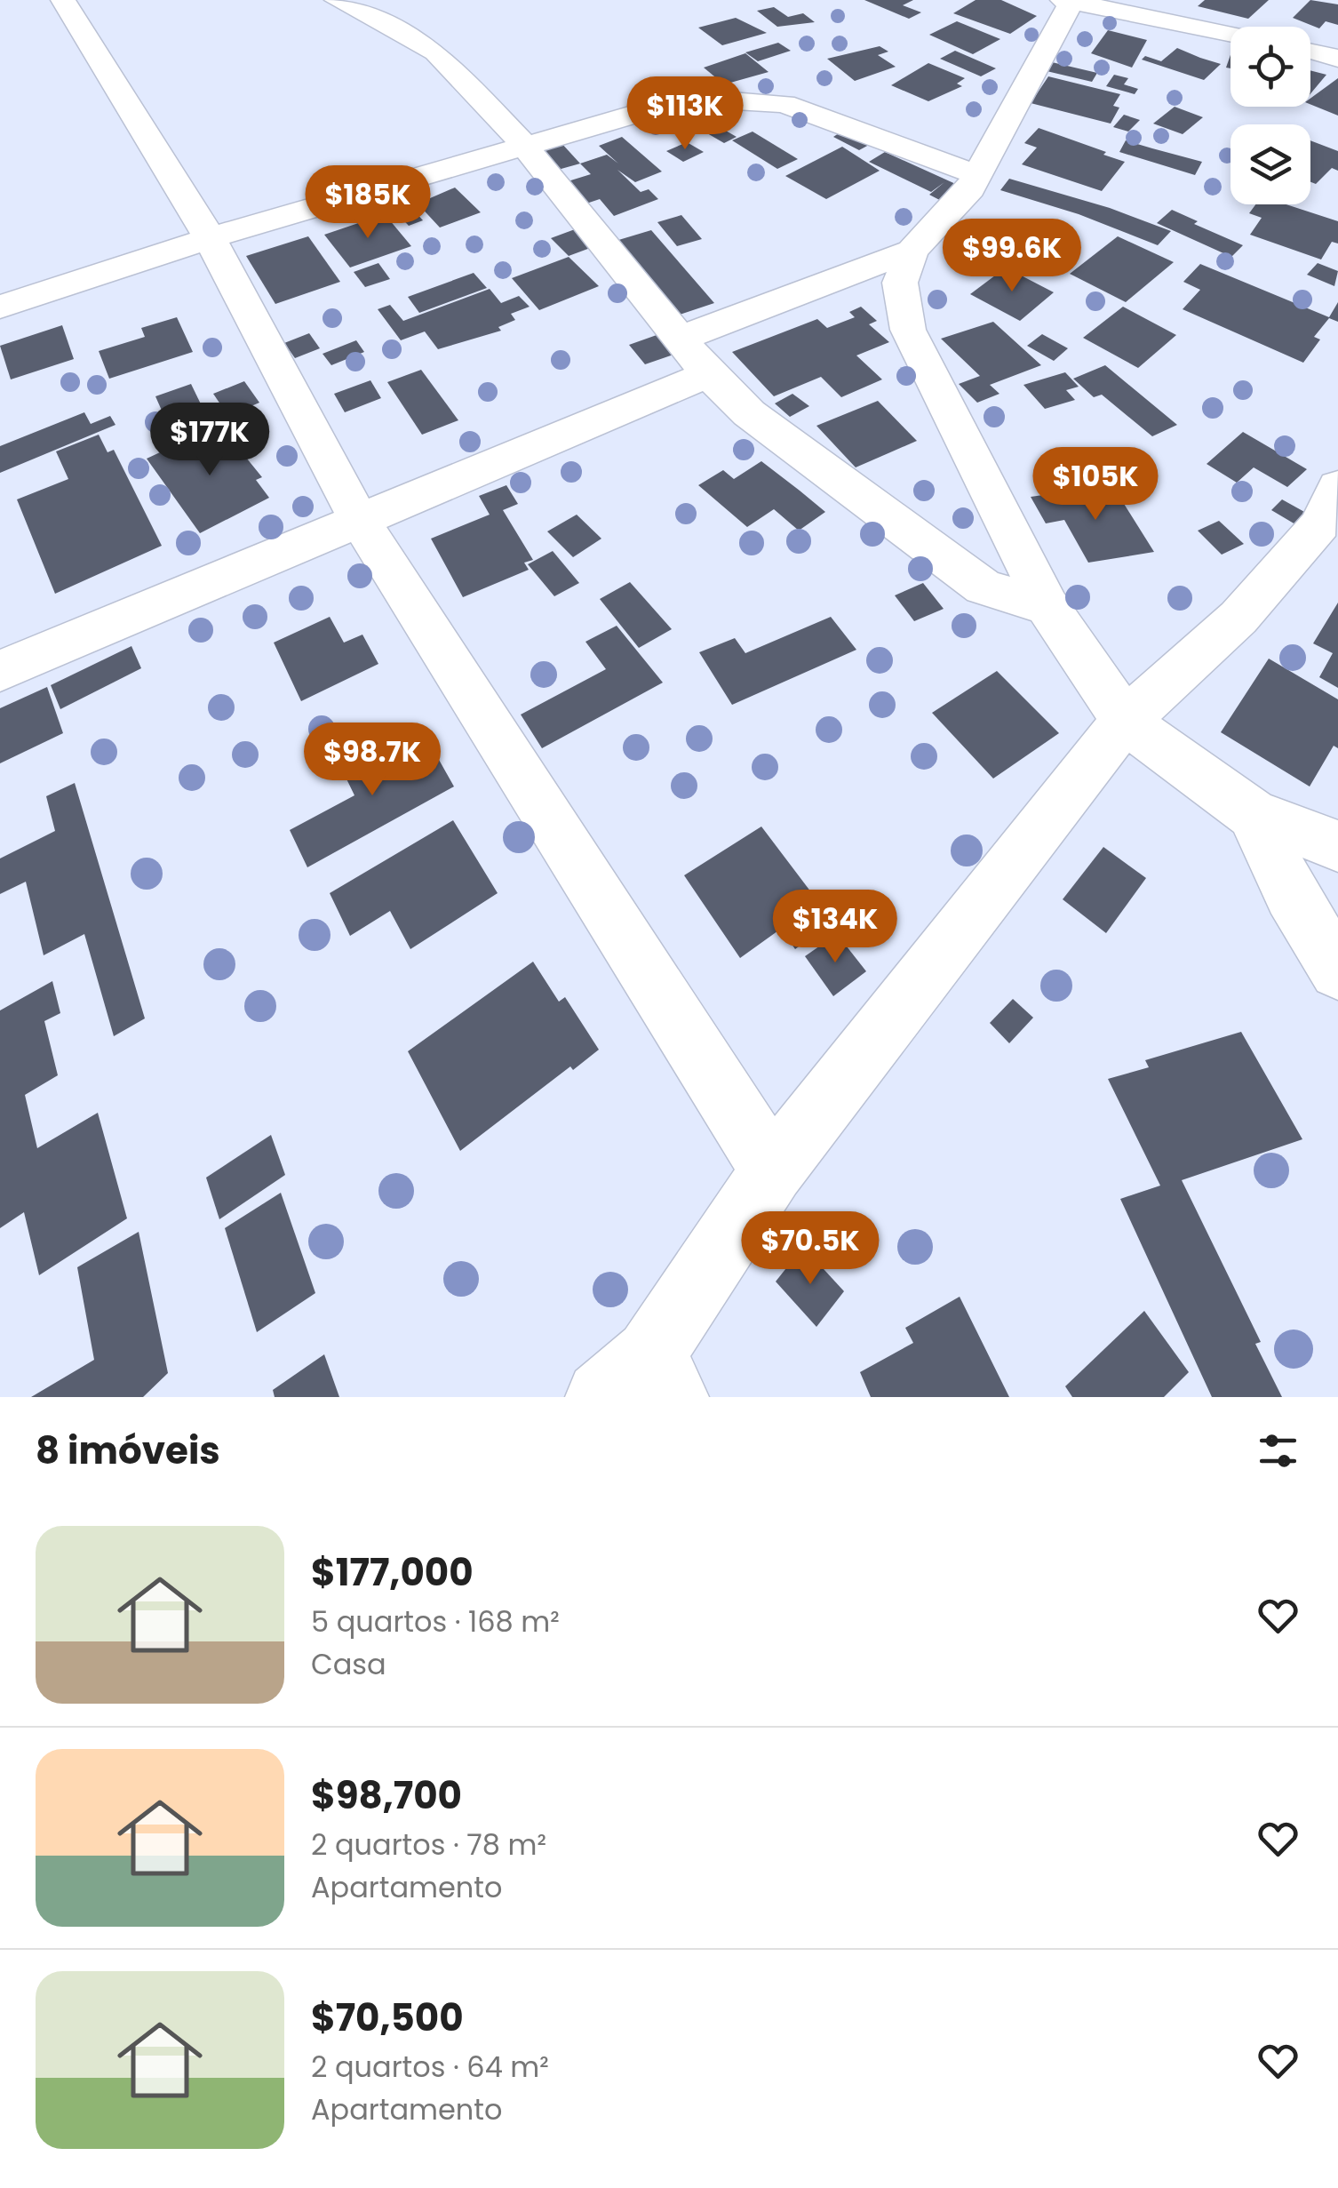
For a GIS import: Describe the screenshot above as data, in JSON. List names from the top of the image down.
{
  "page": {
    "price": [
      "$113K",
      "$185K",
      "$99.6K",
      "$177K",
      "$105K",
      "$98.7K",
      "$134K",
      "$70.5K"
    ],
    "heading": "8 imóveis",
    "list": [
      {
        "name": "$177,000",
        "note": "5 quartos · 168 m² · Casa"
      },
      {
        "name": "$98,700",
        "note": "2 quartos · 78 m² · Apartamento"
      },
      {
        "name": "$70,500",
        "note": "2 quartos · 64 m² · Apartamento"
      }
    ]
  }
}
